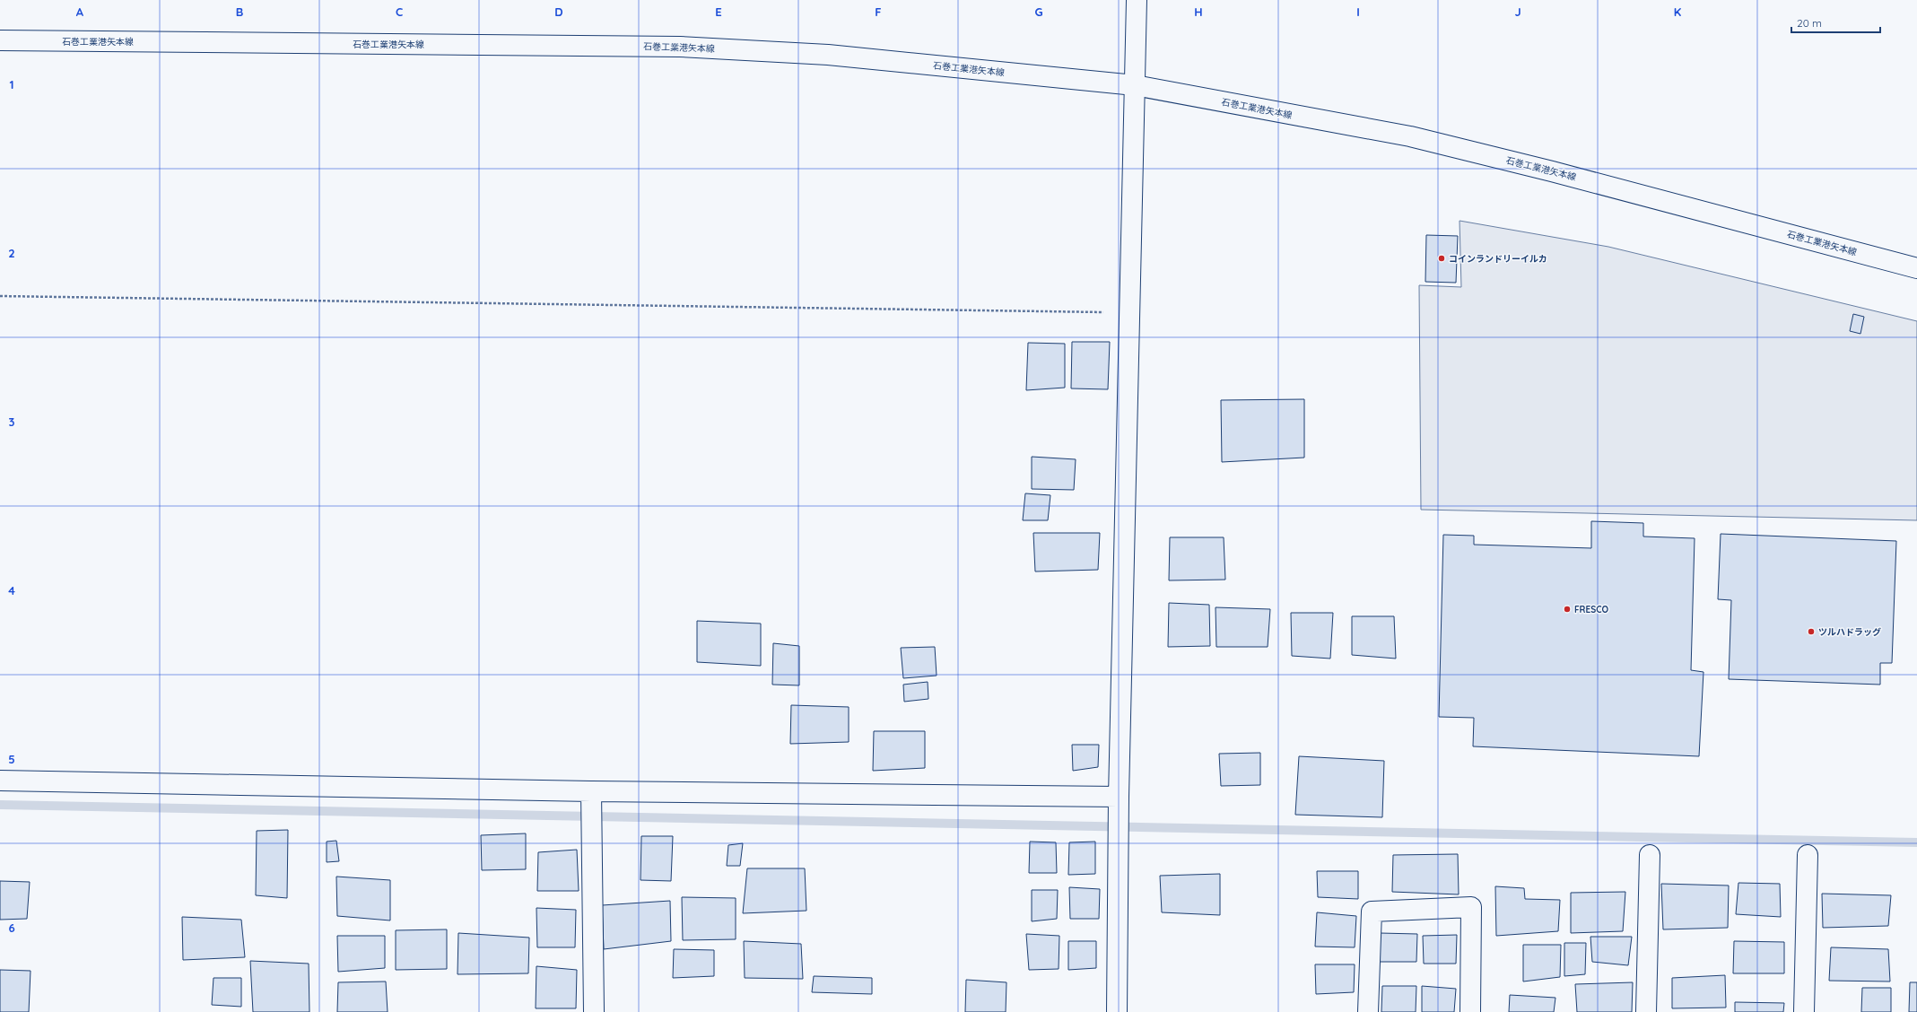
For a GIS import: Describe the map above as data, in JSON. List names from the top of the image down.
{
  "streets": {
    "street": ["石巻工業港矢本線"]
  },
  "places": ["コインランドリーイルカ", "FRESCO", "ツルハドラッグ"],
  "scale_bar": "20 m",
  "grid": {
    "columns": [
      "A",
      "B",
      "C",
      "D",
      "E",
      "F",
      "G",
      "H",
      "I",
      "J",
      "K"
    ],
    "rows": [
      "1",
      "2",
      "3",
      "4",
      "5",
      "6"
    ]
  }
}
